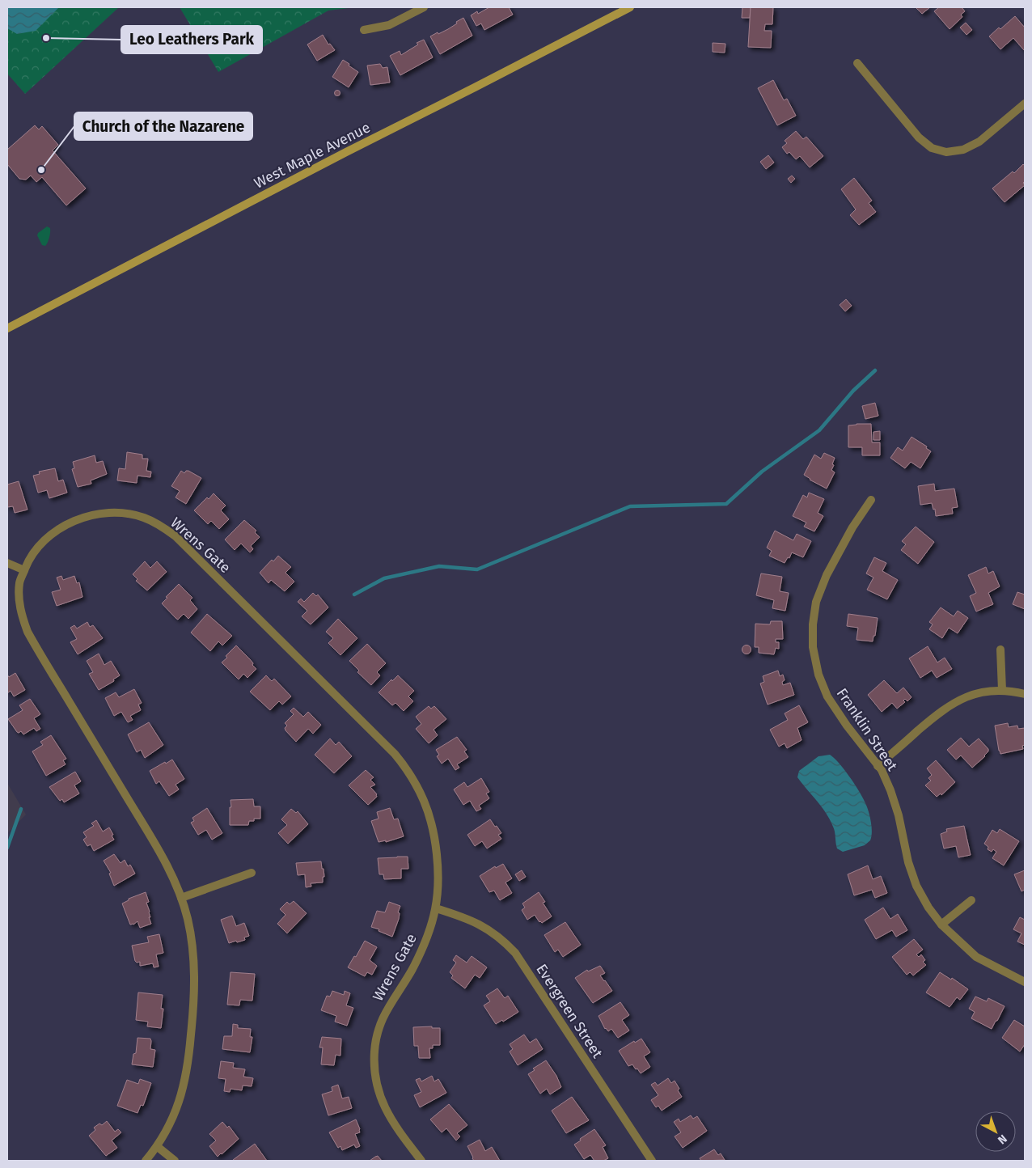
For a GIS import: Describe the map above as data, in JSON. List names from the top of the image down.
{
  "streets": {
    "main road": ["West Maple Avenue"],
    "street": ["Wrens Gate", "Franklin Street", "Evergreen Street"]
  },
  "crossings": [
    ["Wrens Gate", "Evergreen Street"]
  ],
  "places": ["Leo Leathers Park", "Church of the Nazarene"],
  "north": "bottom right"
}
